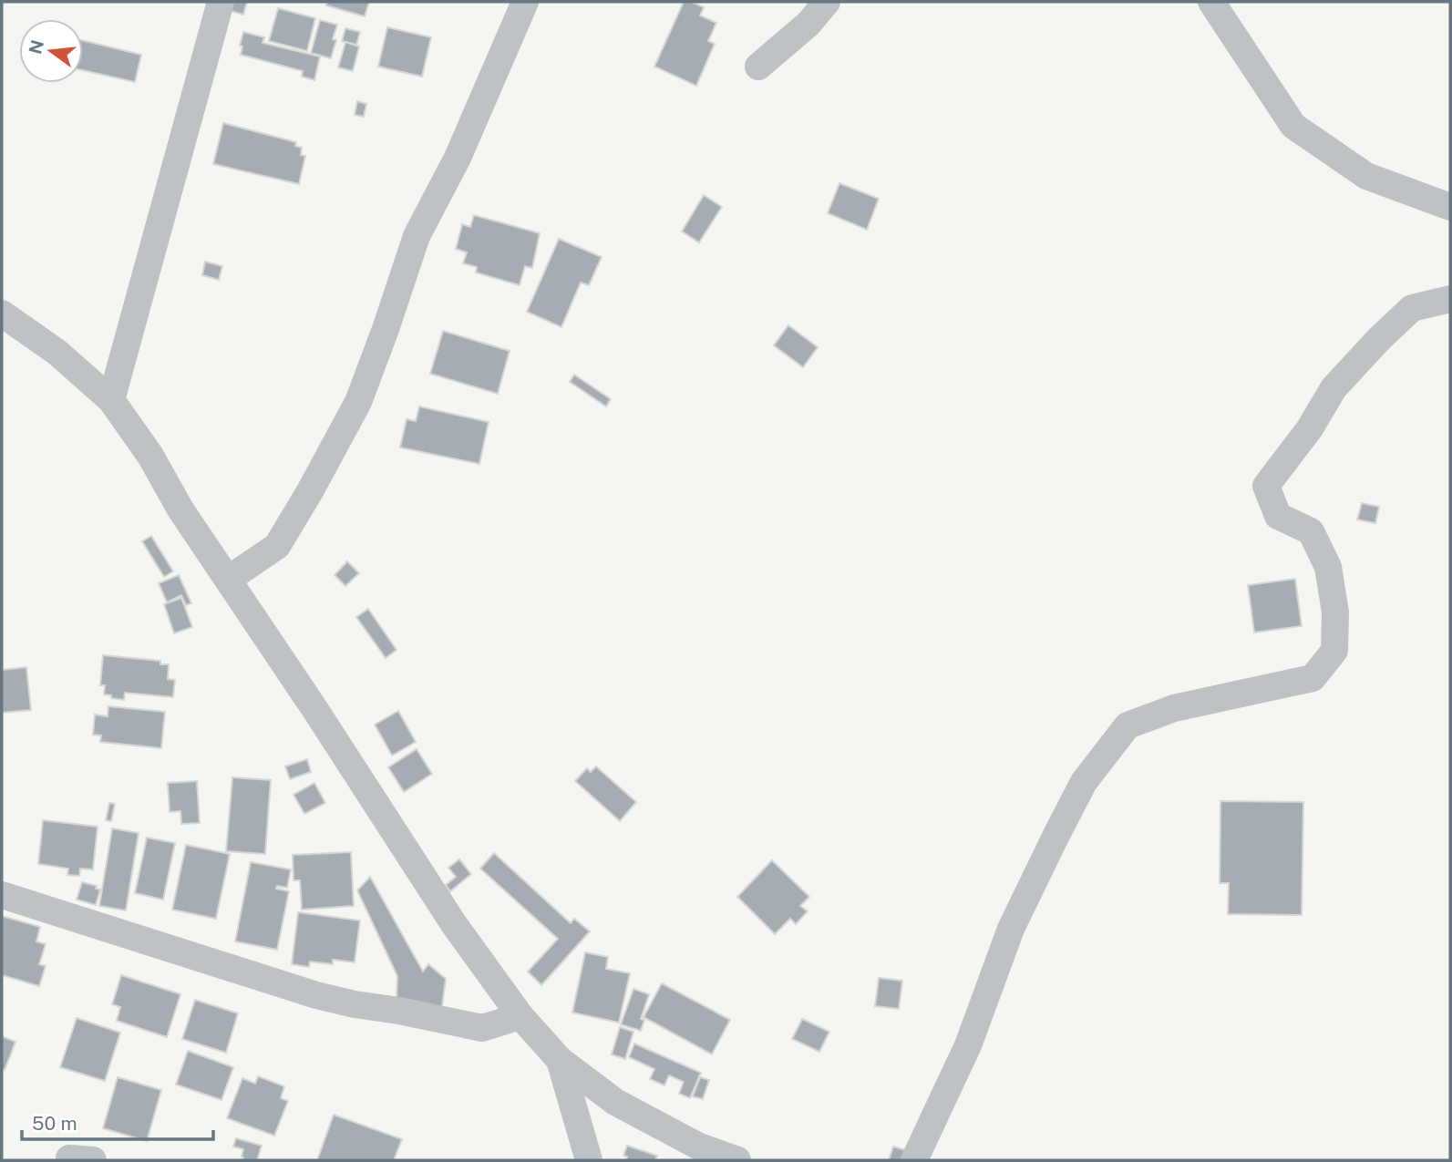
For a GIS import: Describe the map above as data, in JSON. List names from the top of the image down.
{
  "scale_bar": "50 m",
  "north": "left"
}
